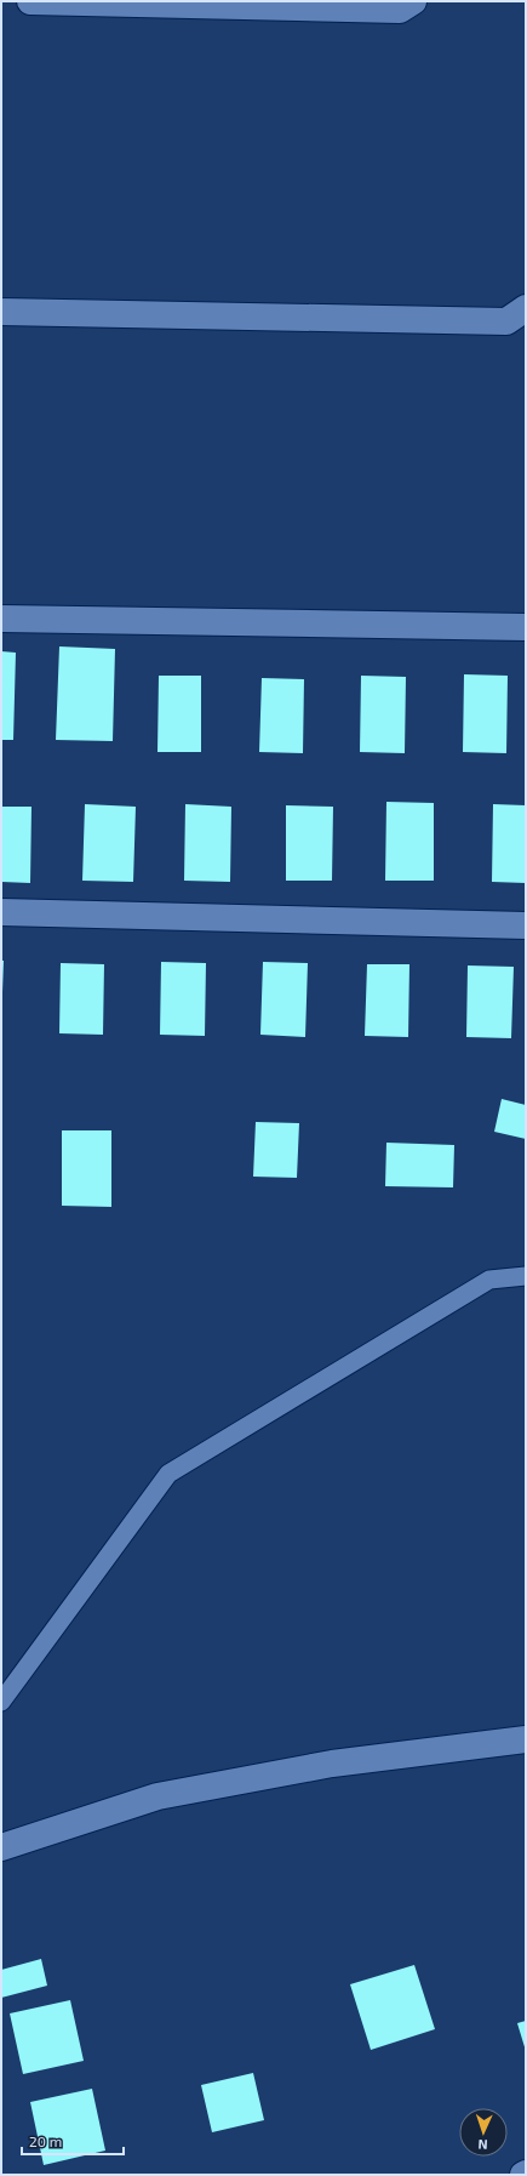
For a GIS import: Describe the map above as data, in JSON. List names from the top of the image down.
{
  "scale_bar": "20 m",
  "north": "bottom"
}
